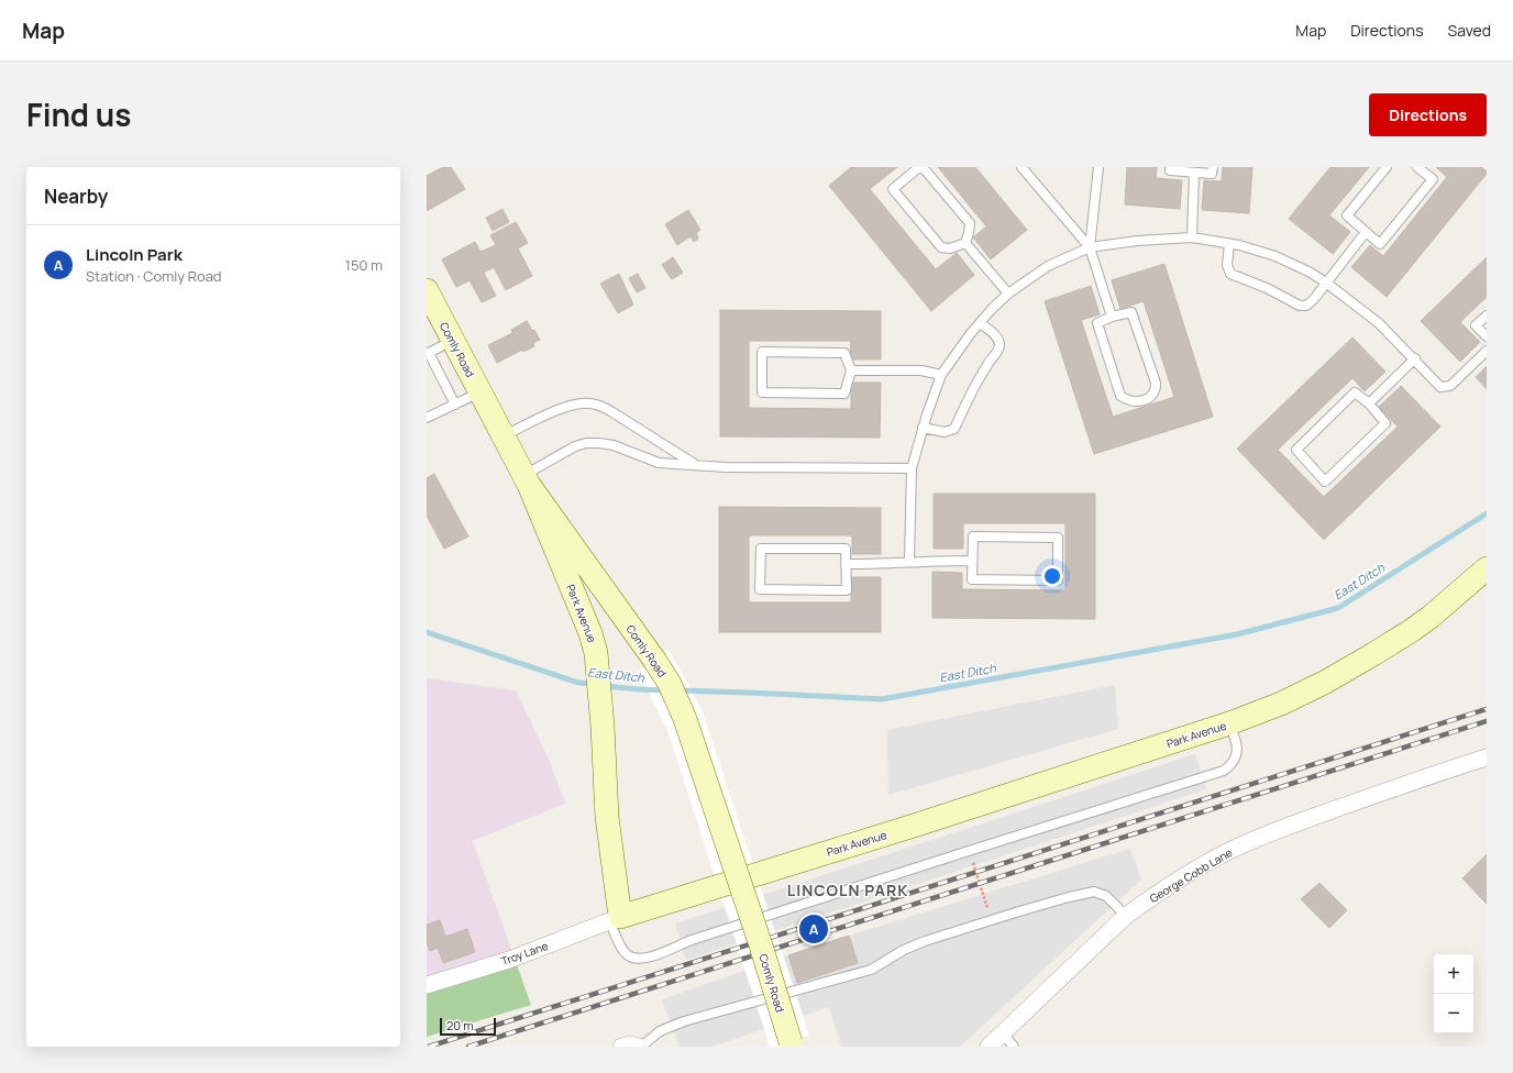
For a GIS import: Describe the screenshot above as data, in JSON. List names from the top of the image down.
{
  "streets": {
    "street": [
      "Comly Road",
      "Park Avenue",
      "George Cobb Lane",
      "Troy Lane"
    ]
  },
  "crossings": [
    ["Comly Road", "Park Avenue"],
    ["Park Avenue", "Troy Lane"]
  ],
  "districts": ["LINCOLN PARK"],
  "water": ["East Ditch"],
  "scale_bar": "20 m",
  "page": {
    "header": "Map",
    "nav": ["Map", "Directions", "Saved"],
    "title": "Find us",
    "buttons": "Directions",
    "heading": "Nearby",
    "list": [
      {
        "mark": "A",
        "name": "Lincoln Park",
        "note": "Station · Comly Road",
        "value": "150 m"
      }
    ],
    "pins": "A",
    "map_buttons": ["+", "−"],
    "scale": "20 m"
  }
}
